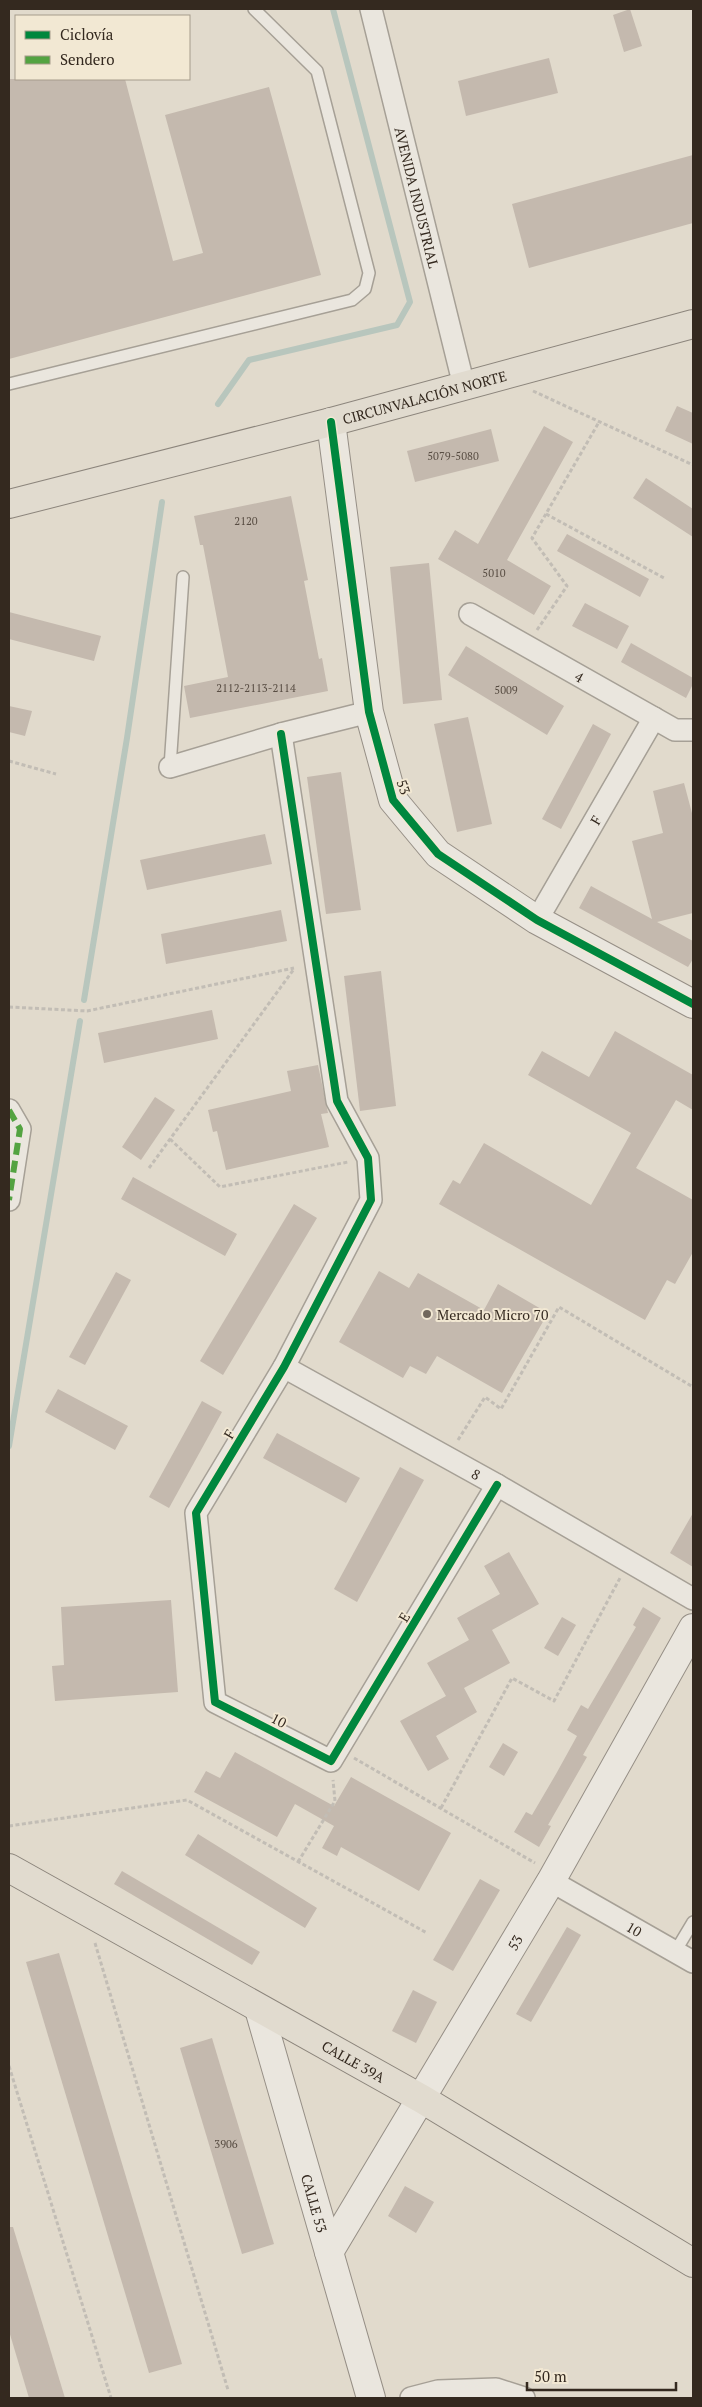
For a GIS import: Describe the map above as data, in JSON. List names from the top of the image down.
{
  "streets": {
    "main road": ["CIRCUNVALACIÓN NORTE", "CALLE 39A"],
    "street": [
      "AVENIDA INDUSTRIAL",
      "4",
      "53",
      "F",
      "8",
      "E",
      "10",
      "CALLE 53"
    ]
  },
  "crossings": [
    ["AVENIDA INDUSTRIAL", "CIRCUNVALACIÓN NORTE"],
    ["CIRCUNVALACIÓN NORTE", "53"],
    ["4", "F"],
    ["53", "F"],
    ["53", "10"],
    ["53", "CALLE 39A"],
    ["53", "CALLE 53"],
    ["F", "8"],
    ["F", "10"],
    ["8", "E"],
    ["E", "10"],
    ["CALLE 39A", "CALLE 53"]
  ],
  "places": ["Mercado Micro 70"],
  "house_numbers": [
    "5079-5080",
    "2120",
    "5010",
    "2112-2113-2114",
    "5009",
    "3906"
  ],
  "legend": ["Ciclovía", "Sendero"],
  "scale_bar": "50 m"
}
